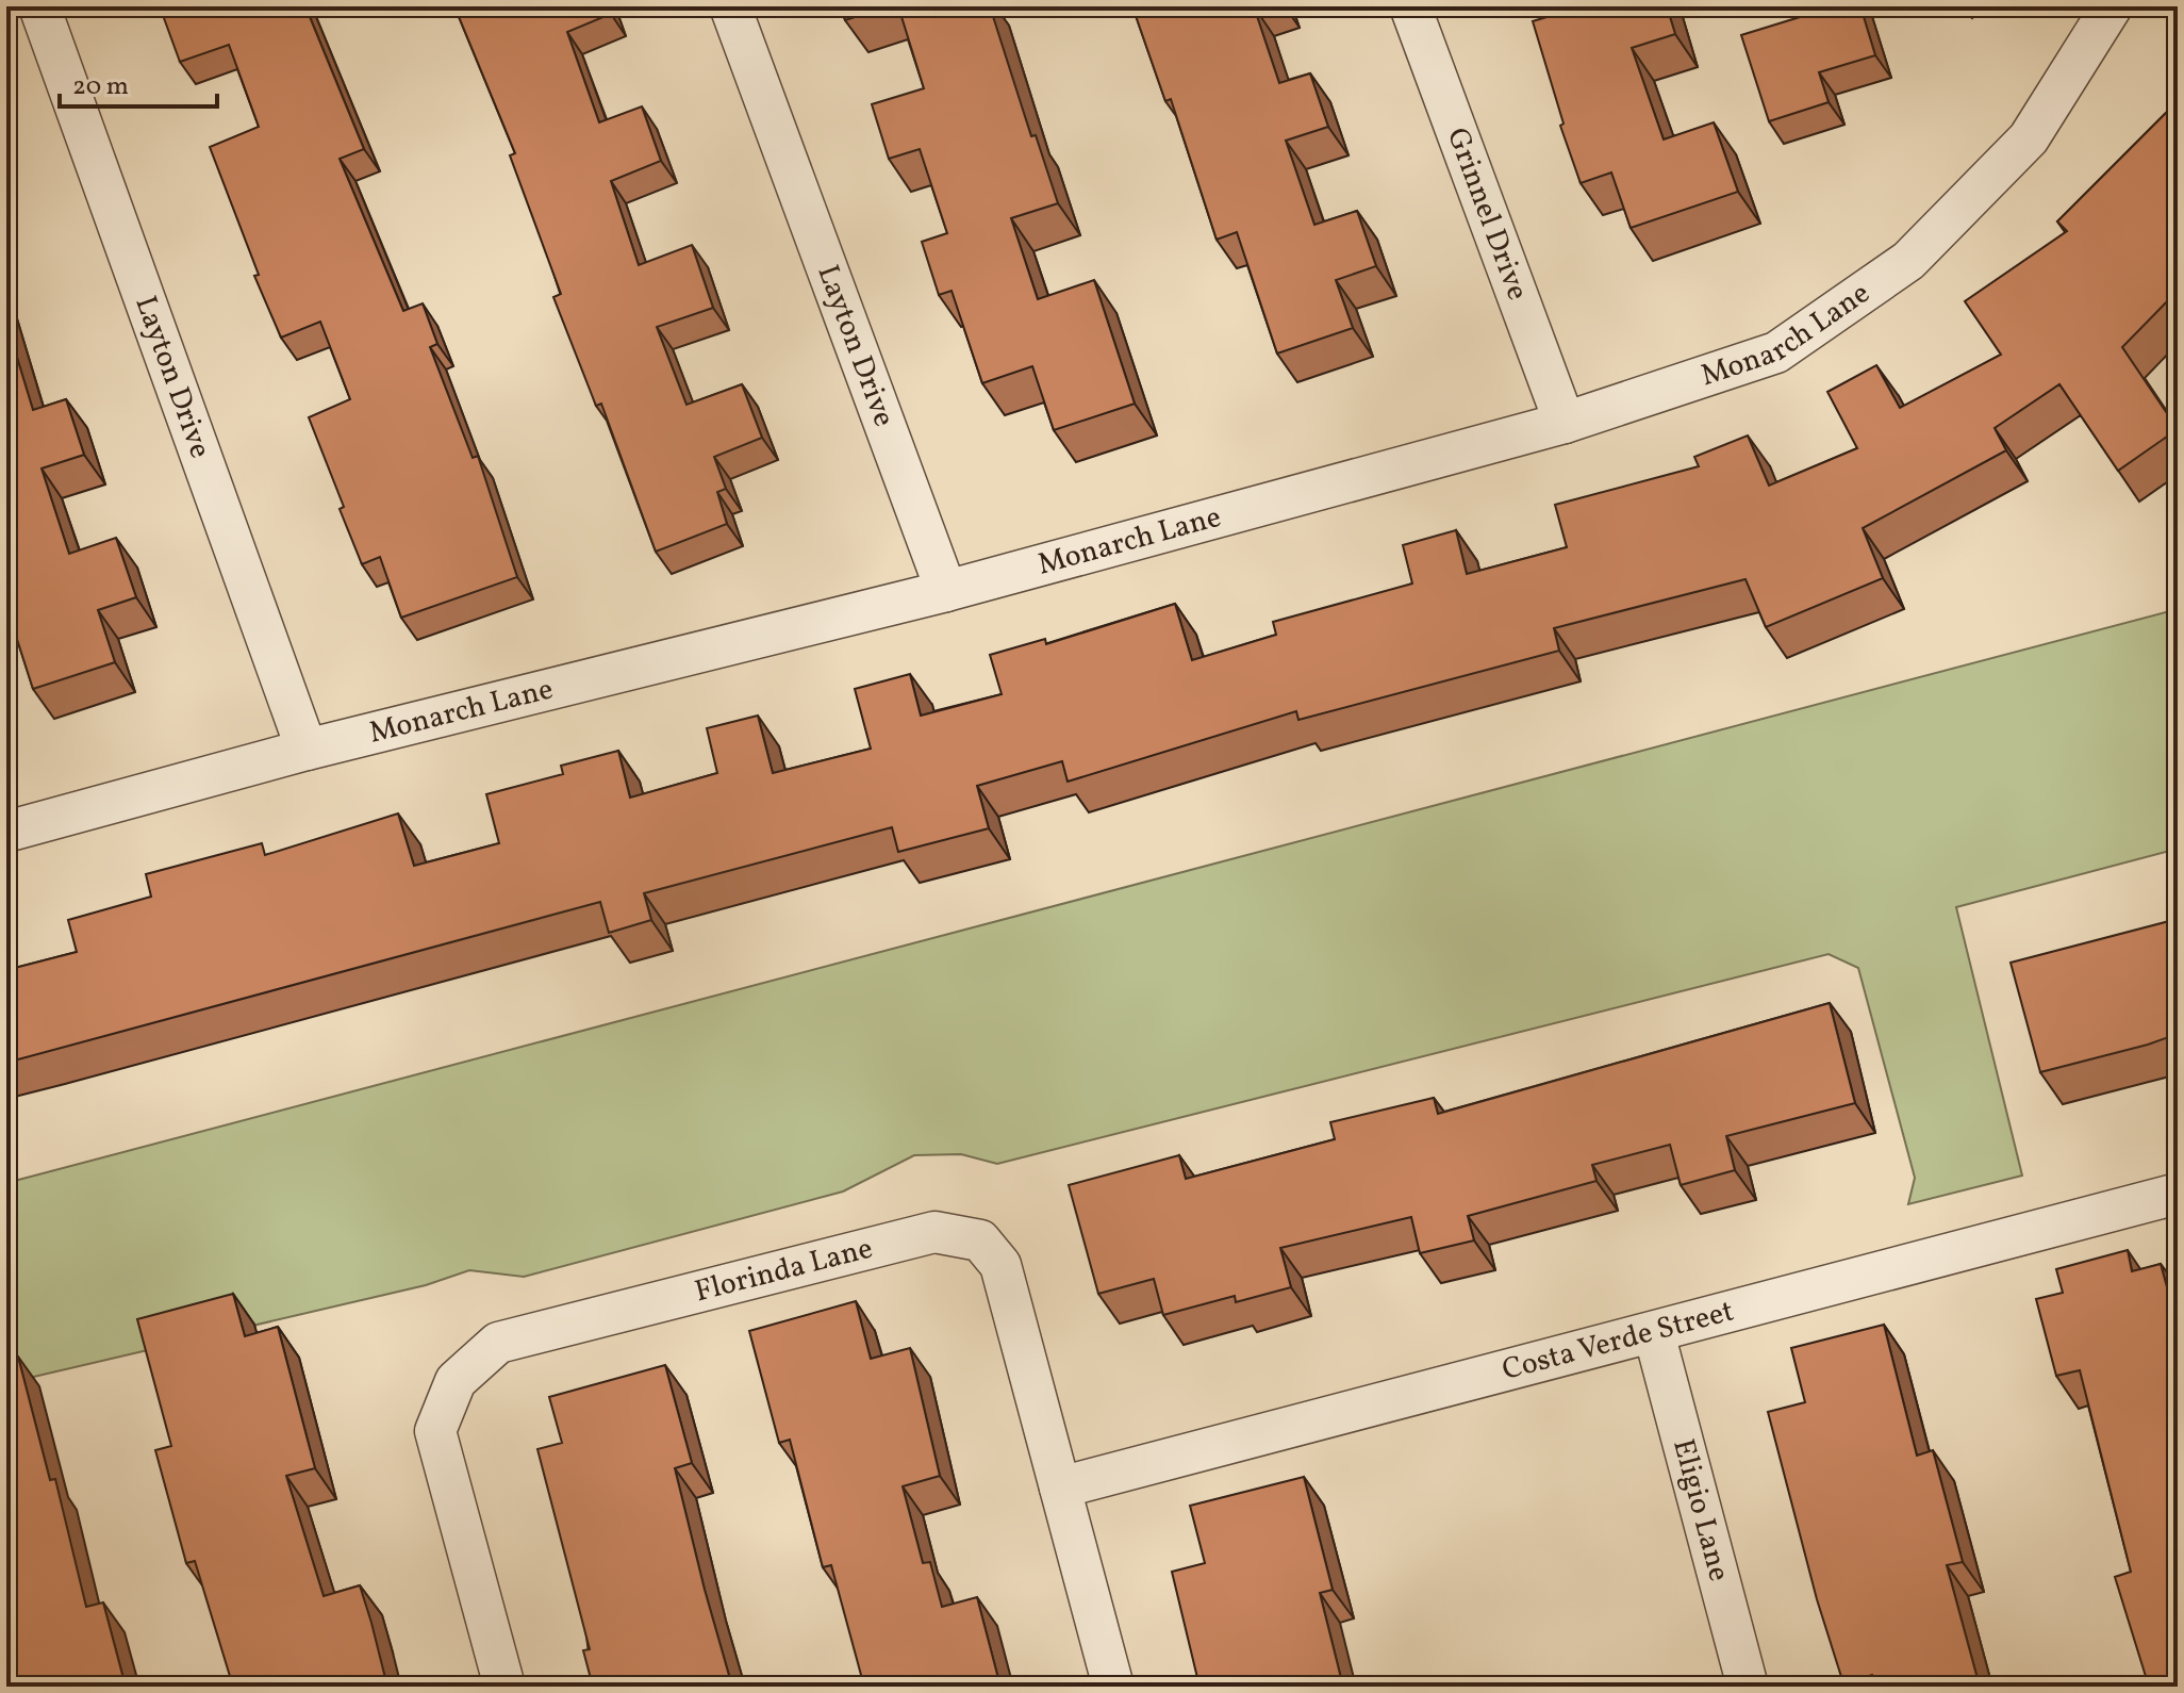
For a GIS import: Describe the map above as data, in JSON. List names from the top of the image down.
{
  "streets": {
    "street": [
      "Grinnel Drive",
      "Monarch Lane",
      "Layton Drive",
      "Florinda Lane",
      "Costa Verde Street",
      "Eligio Lane"
    ]
  },
  "crossings": [
    ["Grinnel Drive", "Monarch Lane"],
    ["Monarch Lane", "Layton Drive"],
    ["Florinda Lane", "Costa Verde Street"],
    ["Costa Verde Street", "Eligio Lane"]
  ],
  "scale_bar": "20 m"
}
